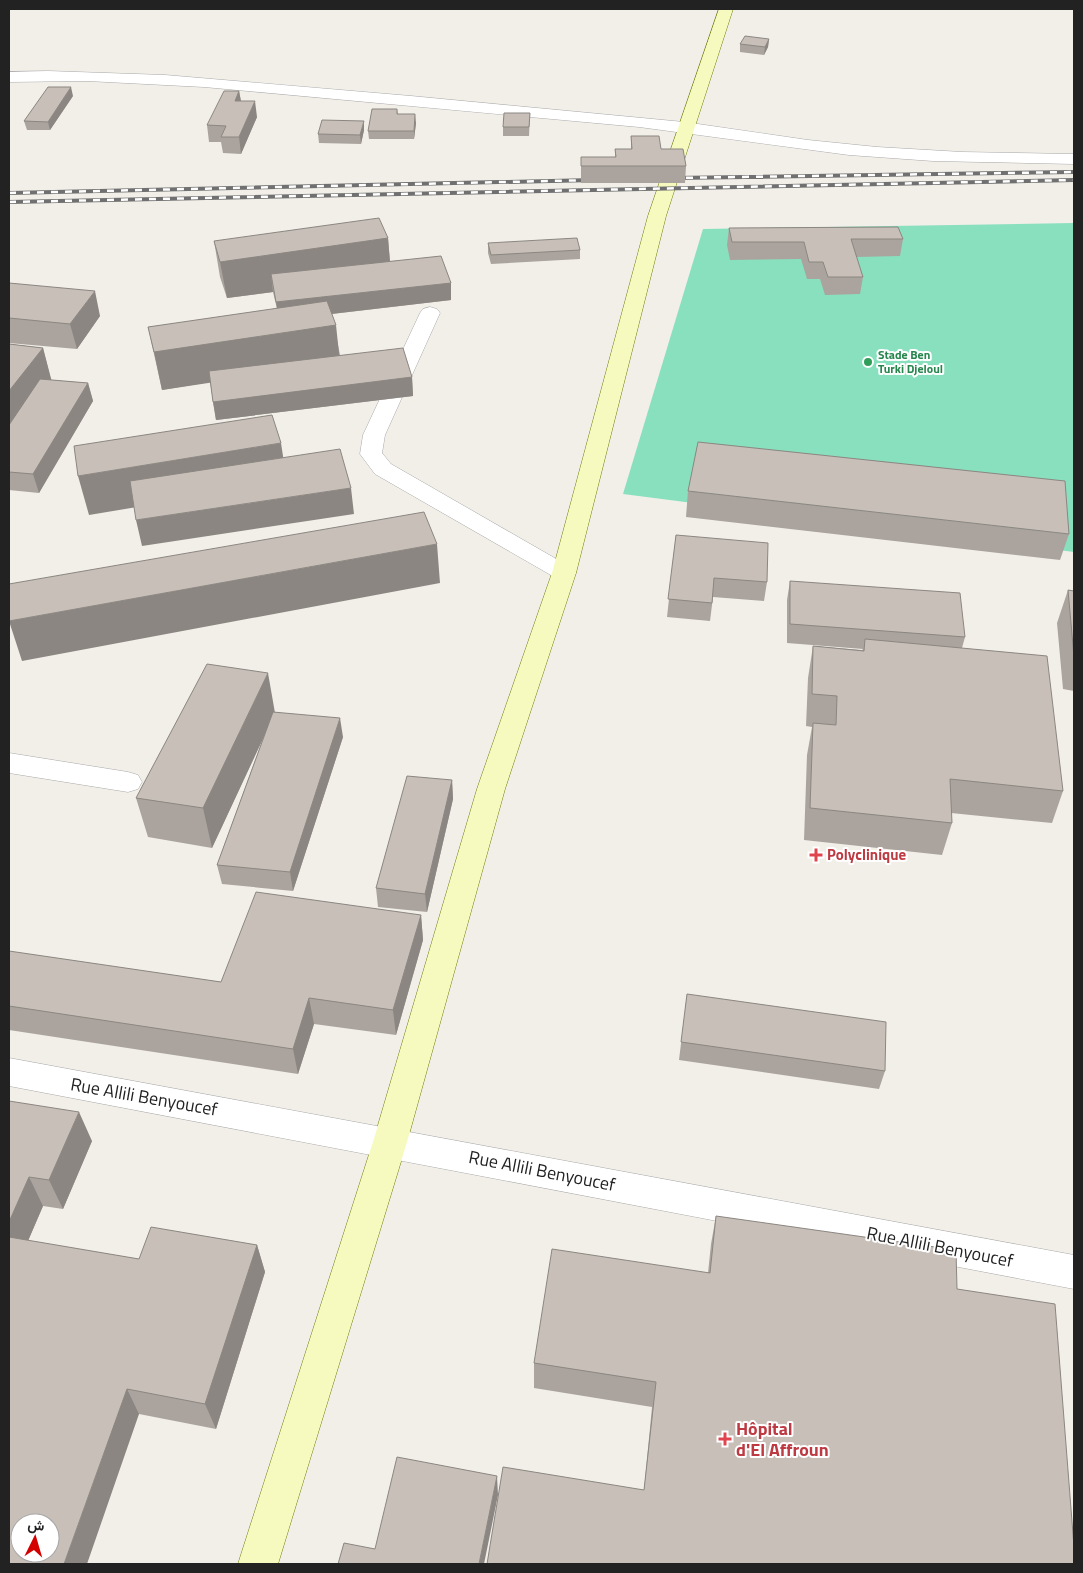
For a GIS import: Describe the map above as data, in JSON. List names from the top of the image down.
{
  "streets": {
    "street": ["Rue Allili Benyoucef"]
  },
  "places": {
    "other": ["Stade Ben Turki Djeloul"],
    "health": ["Polyclinique", "Hôpital d'El Affroun"]
  },
  "north": "top"
}
